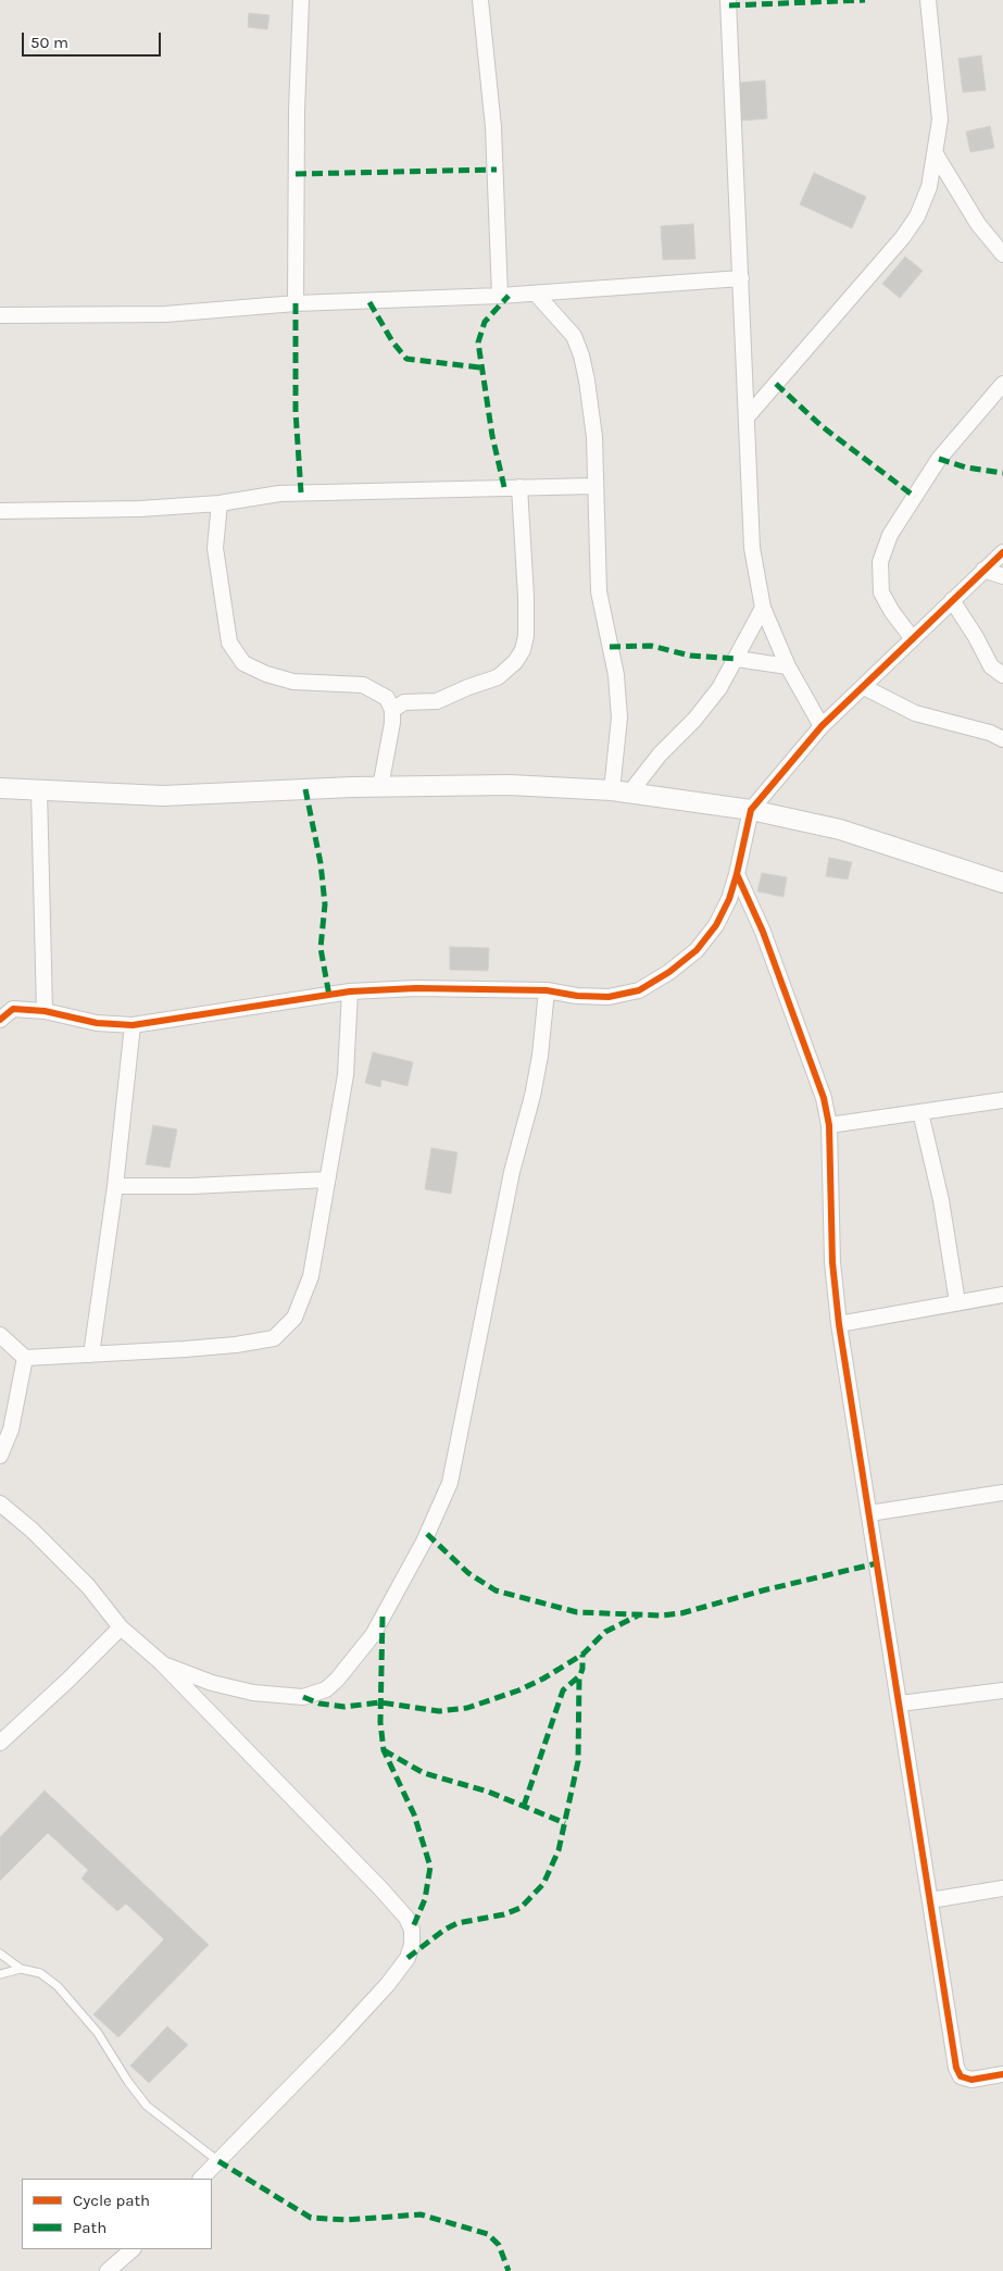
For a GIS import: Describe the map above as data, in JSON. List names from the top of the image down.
{
  "legend": ["Cycle path", "Path"],
  "scale_bar": "50 m"
}
